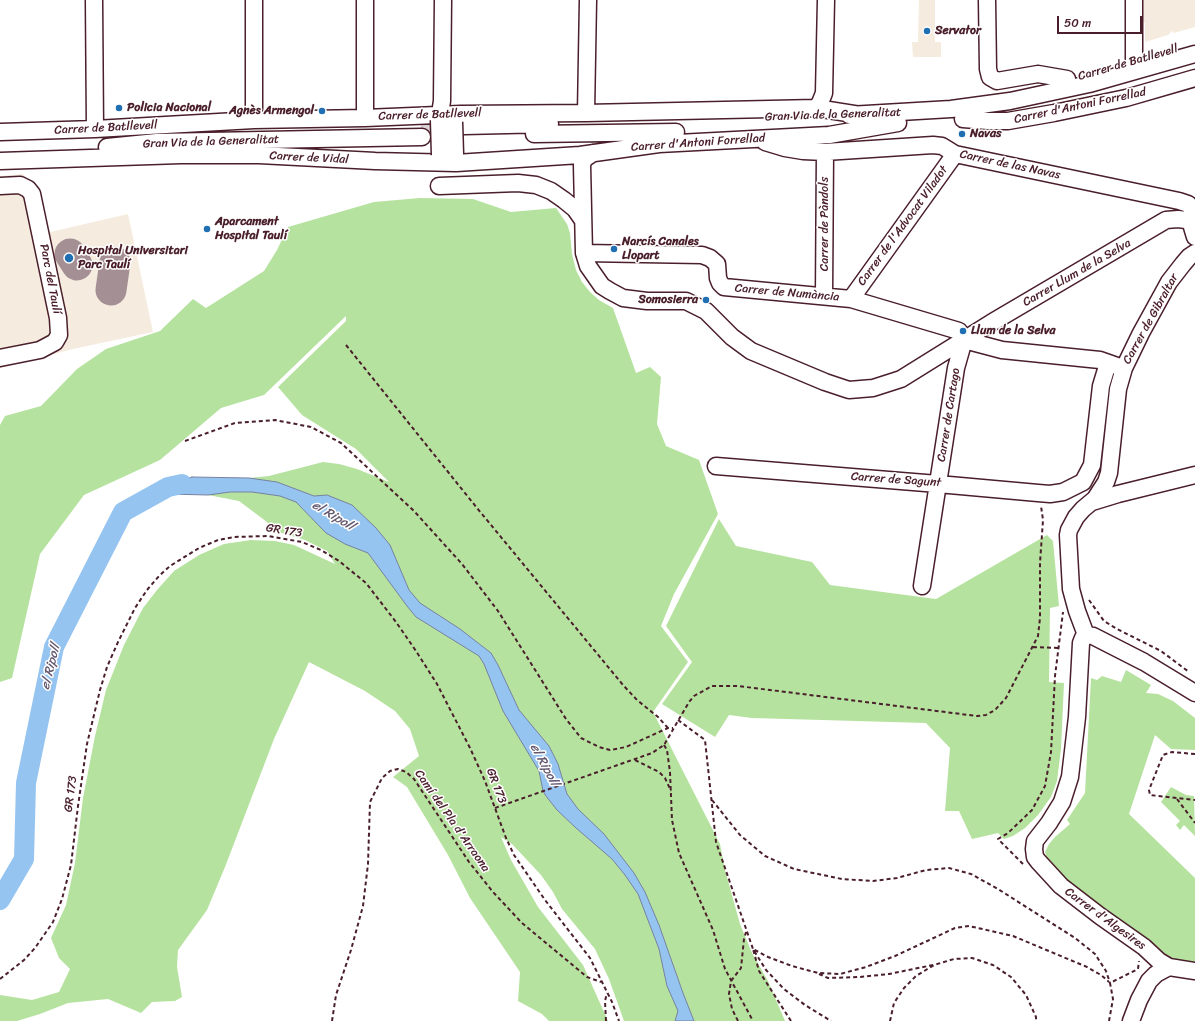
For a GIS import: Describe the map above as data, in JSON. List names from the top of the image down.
{
  "streets": {
    "street": [
      "Carrer de Batllevell",
      "Carrer d'Antoni Forrellad",
      "Gran Via de la Generalitat",
      "Carrer de Vidal",
      "Carrer de las Navas",
      "Carrer de Pàndols",
      "Carrer de l'Advocat Viladot",
      "Carrer Llum de la Selva",
      "Parc del Taulí",
      "Carrer de Numància",
      "Carrer de Gibraltar",
      "Carrer de Cartago",
      "Carrer de Sagunt",
      "Carrer d'Algesires"
    ],
    "path": ["GR 173", "Camí del Pla d'Arraona"]
  },
  "crossings": [
    ["Carrer de Batllevell", "Gran Via de la Generalitat"],
    ["Carrer d'Antoni Forrellad", "Gran Via de la Generalitat"],
    ["Carrer d'Antoni Forrellad", "Carrer de Vidal"],
    ["Carrer d'Antoni Forrellad", "Carrer de las Navas"],
    ["Carrer d'Antoni Forrellad", "Carrer Llum de la Selva"],
    ["Carrer de las Navas", "Carrer de Pàndols"],
    ["Carrer de las Navas", "Carrer de l'Advocat Viladot"],
    ["Carrer de las Navas", "Carrer Llum de la Selva"],
    ["Carrer de Pàndols", "Carrer de Numància"],
    ["Carrer de l'Advocat Viladot", "Carrer de Numància"],
    ["Carrer Llum de la Selva", "Carrer de Numància"],
    ["Carrer Llum de la Selva", "Carrer de Cartago"],
    ["Carrer de Numància", "Carrer de Cartago"],
    ["Carrer de Gibraltar", "Carrer d'Algesires"],
    ["Carrer de Cartago", "Carrer de Sagunt"],
    ["GR 173", "Camí del Pla d'Arraona"]
  ],
  "water": ["el Ripoll"],
  "places": [
    "Servator",
    "Policia Nacional",
    "Agnès Armengol",
    "Navas",
    "Aparcament Hospital Taulí",
    "Narcís Canales Llopart",
    "Hospital Universitari Parc Taulí",
    "Somosierra",
    "Llum de la Selva"
  ],
  "scale_bar": "50 m"
}
